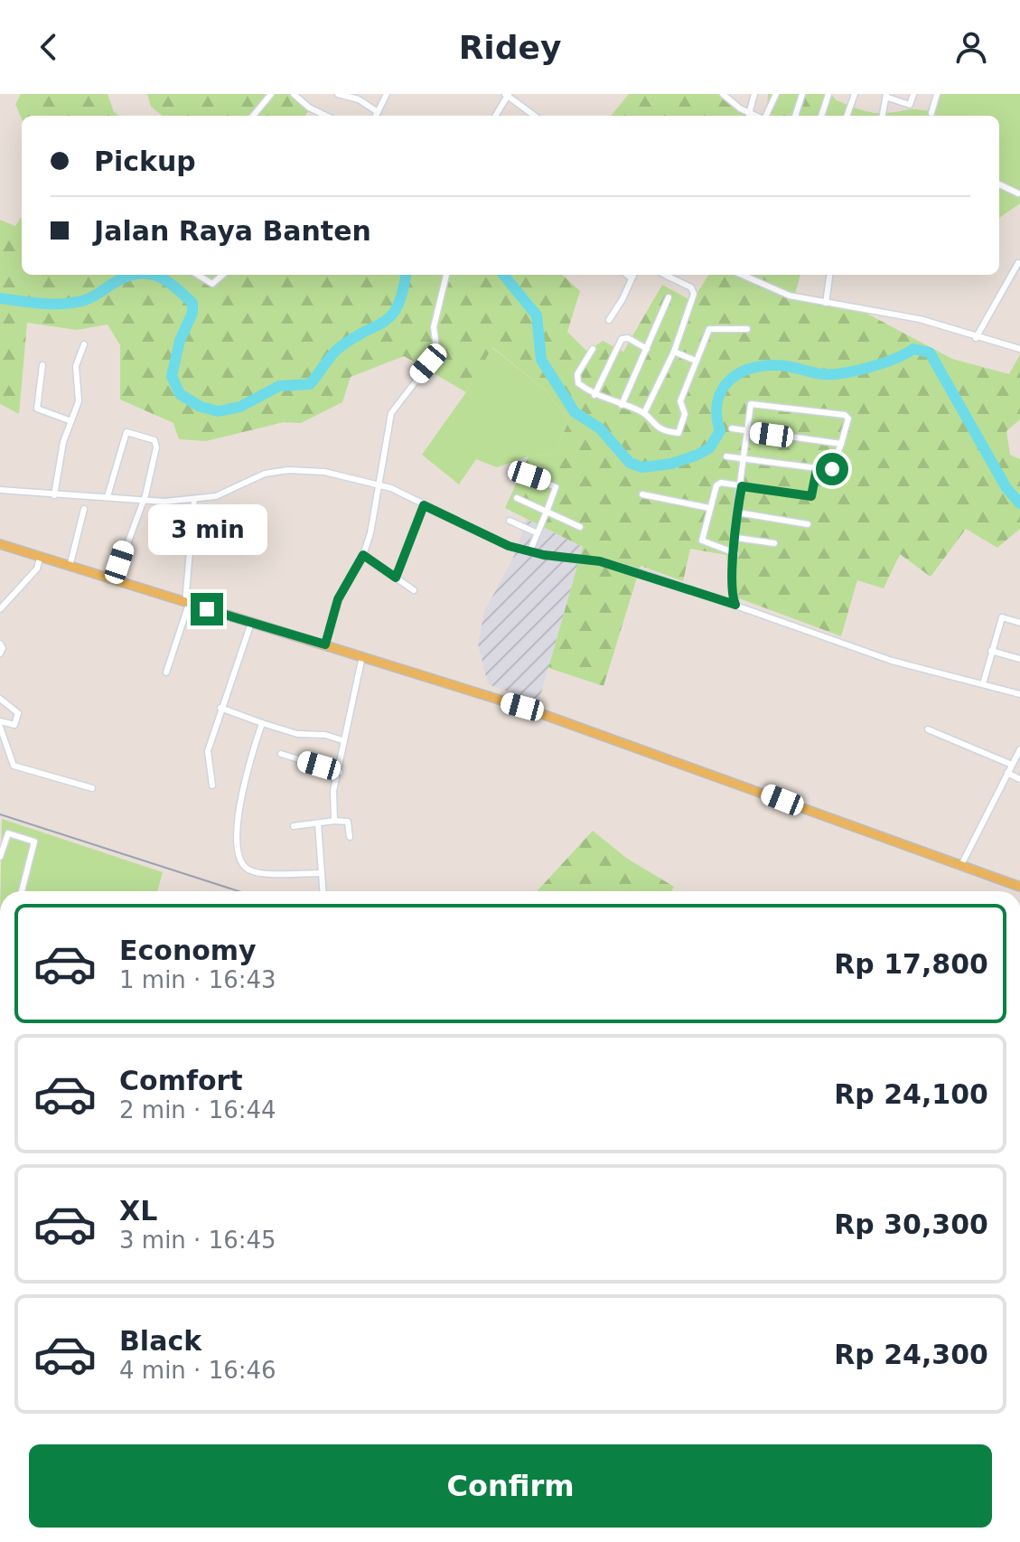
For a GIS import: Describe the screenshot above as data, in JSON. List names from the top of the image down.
{
  "page": {
    "header": "Ridey",
    "banner": ["Pickup", "Jalan Raya Banten"],
    "bubble": "3 min",
    "list": [
      {
        "name": "Economy",
        "note": "1 min · 16:43",
        "value": "Rp 17,800"
      },
      {
        "name": "Comfort",
        "note": "2 min · 16:44",
        "value": "Rp 24,100"
      },
      {
        "name": "XL",
        "note": "3 min · 16:45",
        "value": "Rp 30,300"
      },
      {
        "name": "Black",
        "note": "4 min · 16:46",
        "value": "Rp 24,300"
      }
    ],
    "buttons": "Confirm"
  }
}
